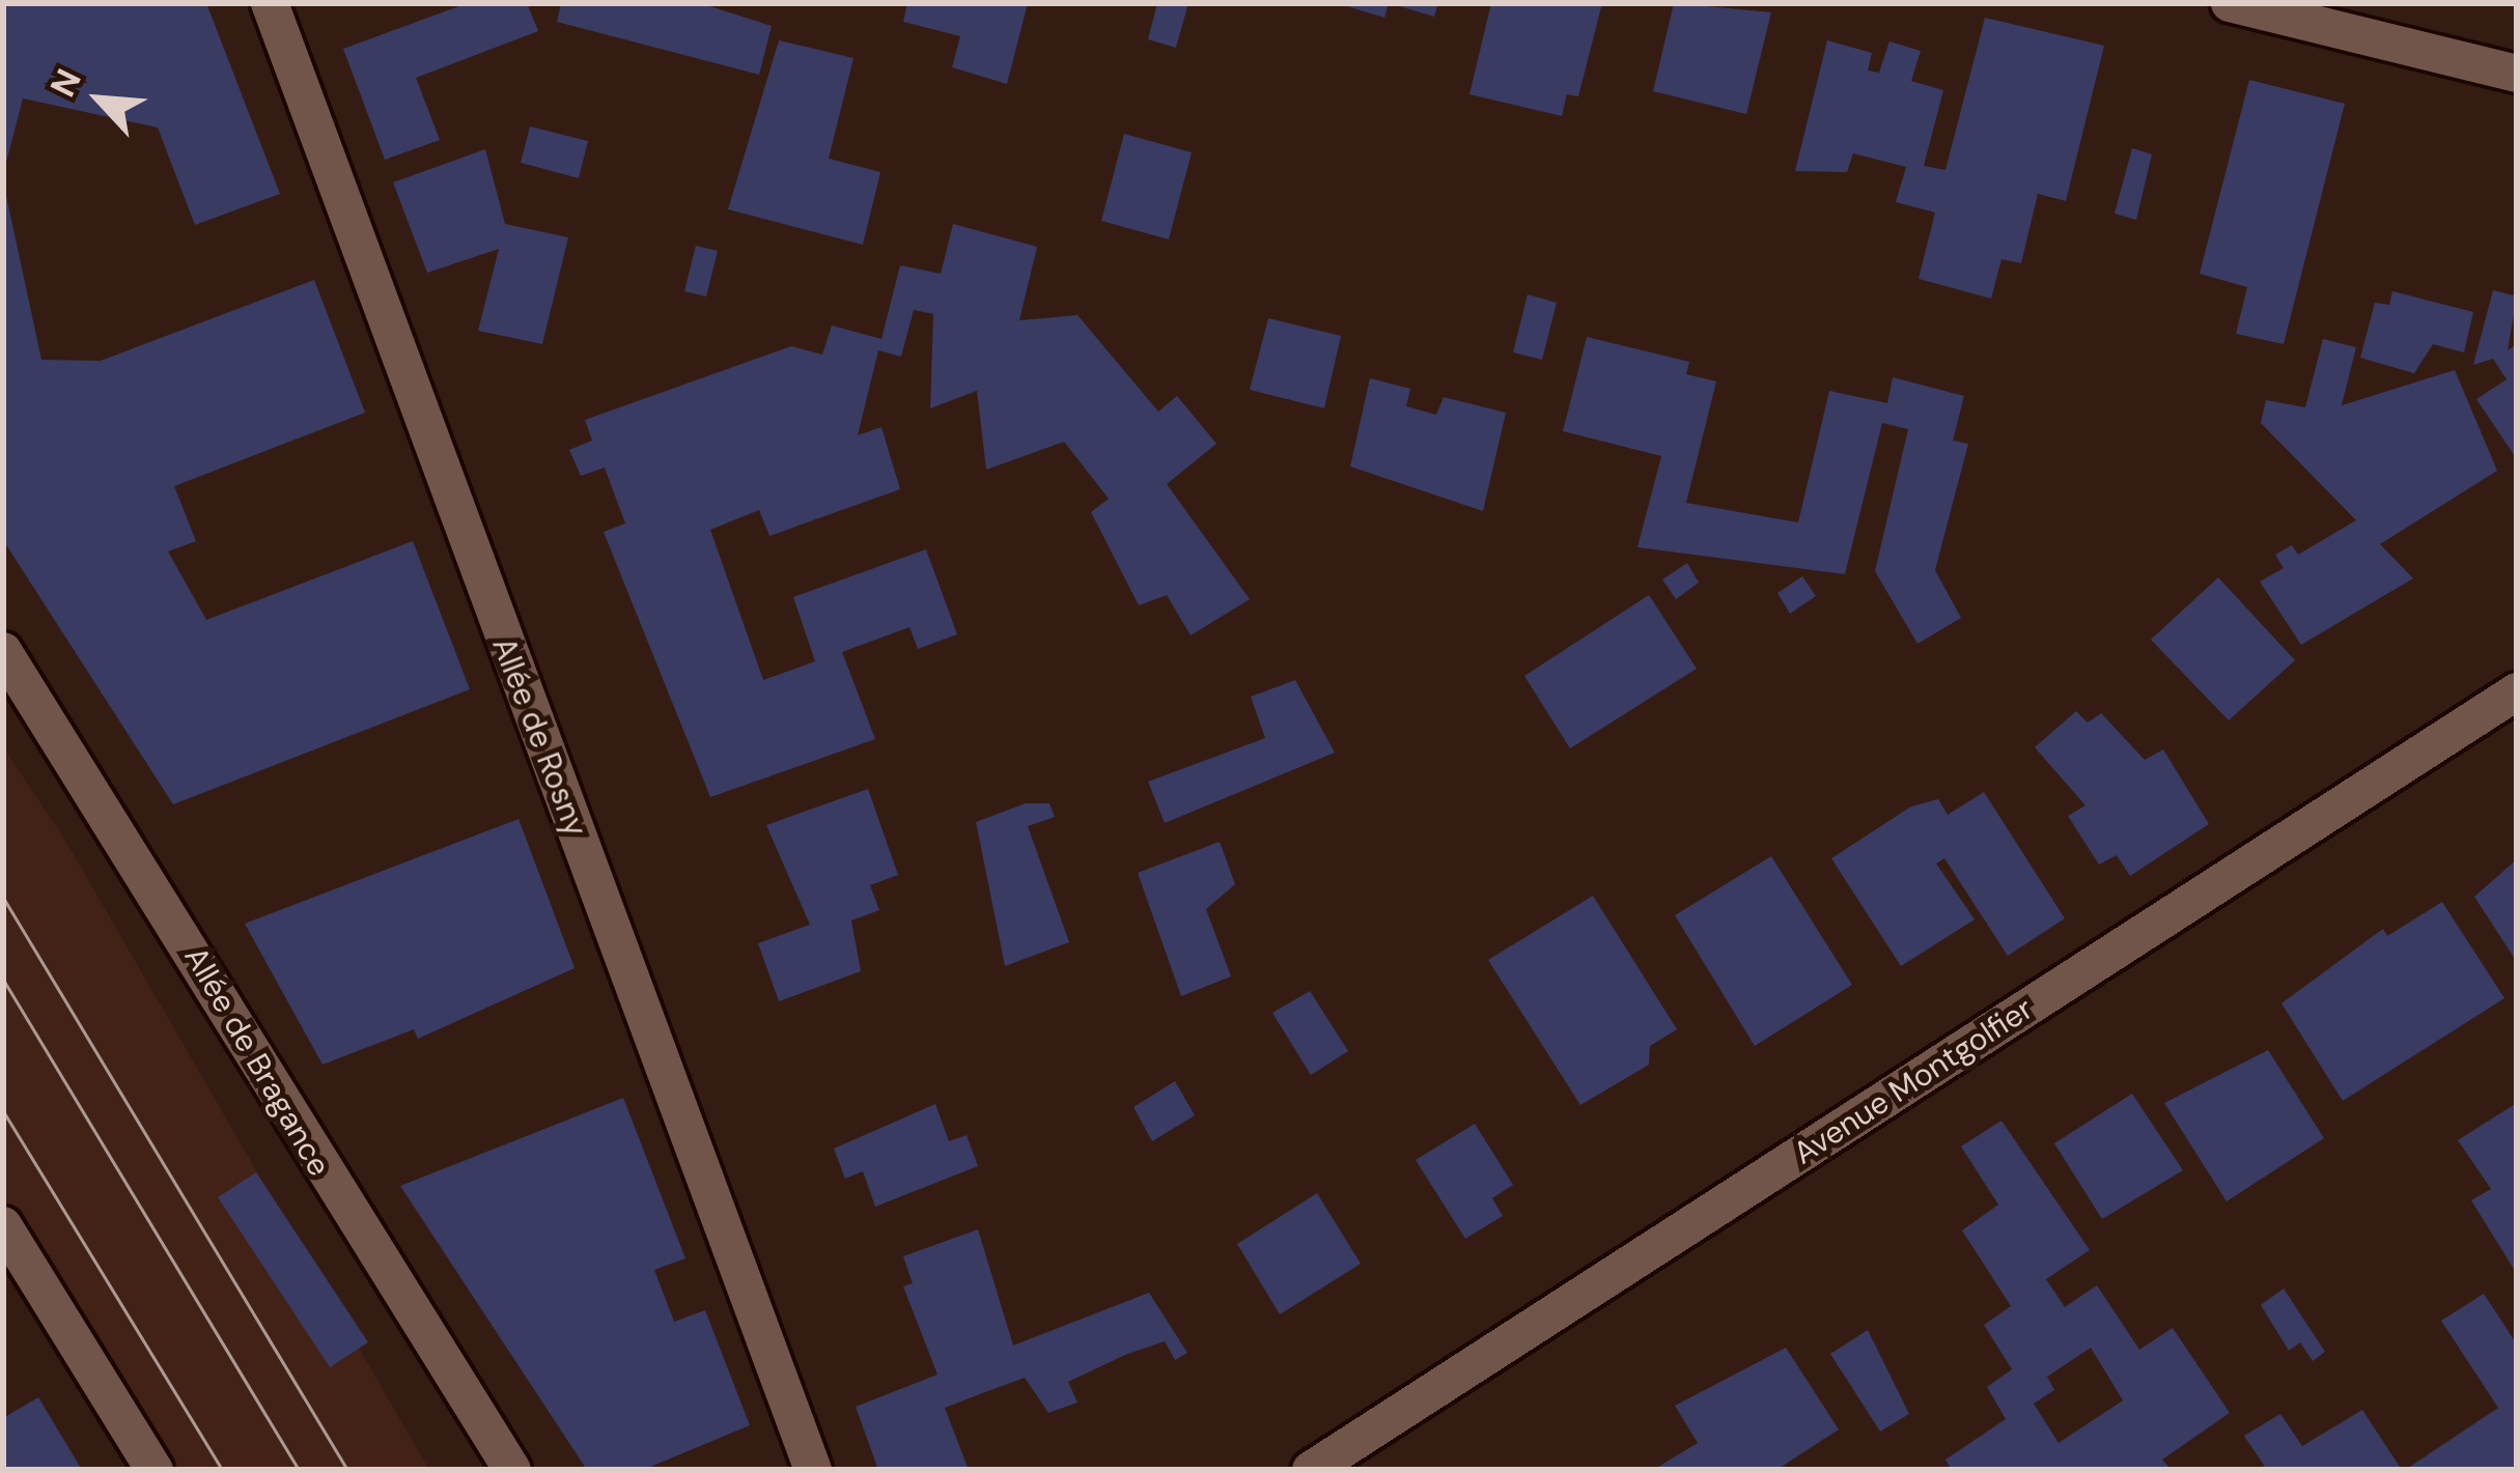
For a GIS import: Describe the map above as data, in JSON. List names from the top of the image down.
{
  "streets": {
    "street": ["Allée de Rosny", "Allée de Bragance", "Avenue Montgolfier"]
  },
  "north": "top left"
}
